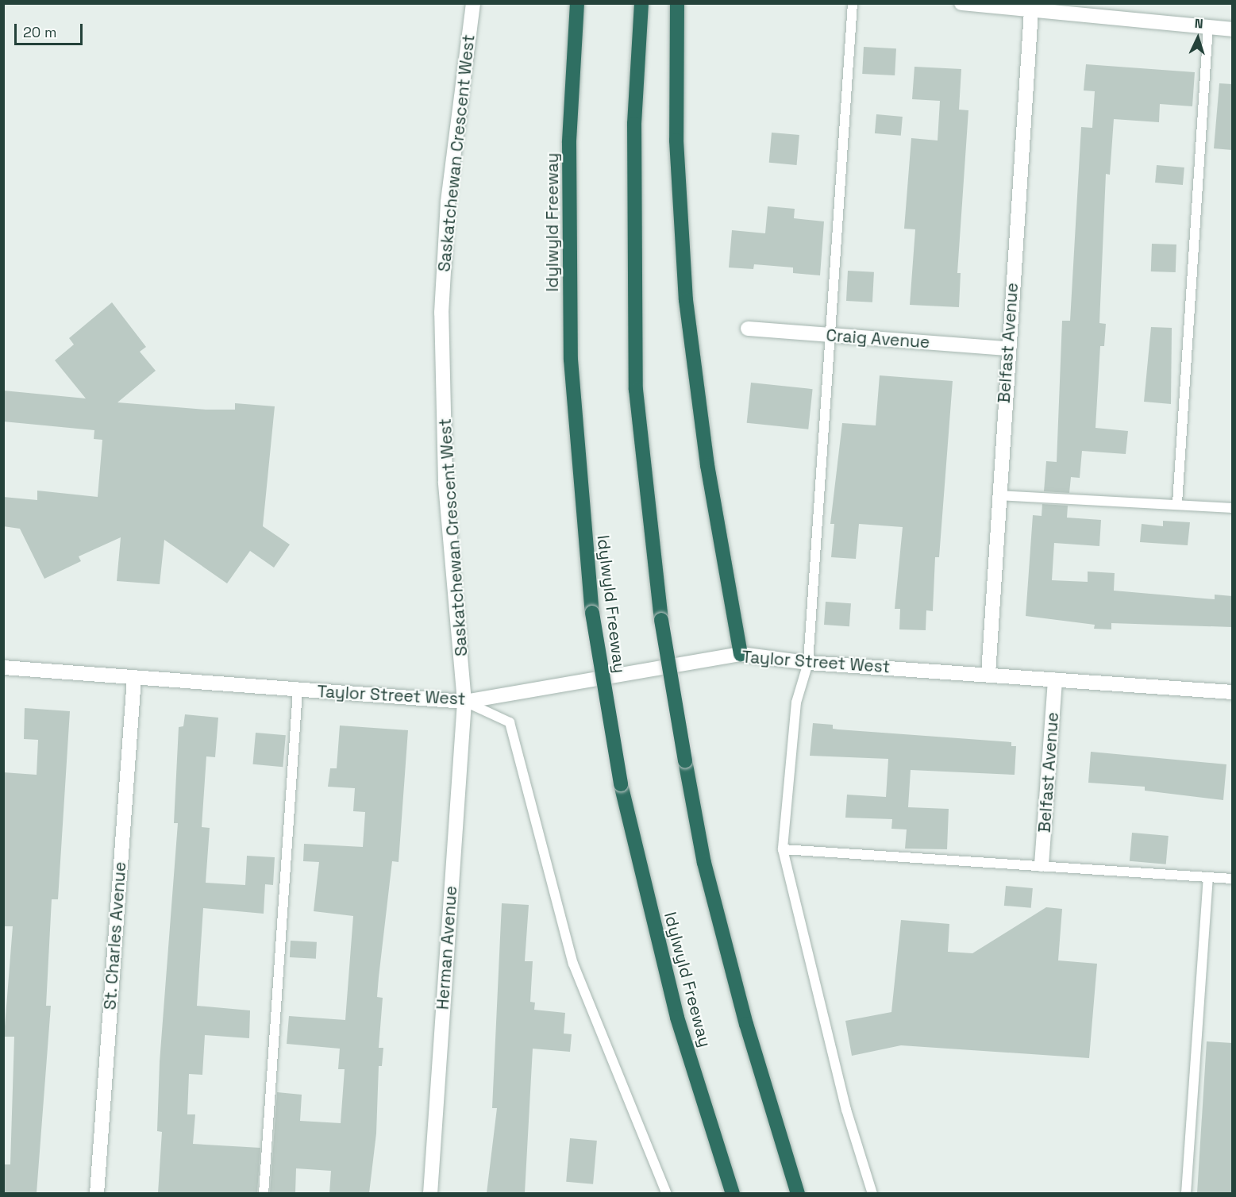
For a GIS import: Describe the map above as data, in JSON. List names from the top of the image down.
{
  "streets": {
    "highway": ["Idylwyld Freeway"],
    "street": [
      "Saskatchewan Crescent West",
      "Craig Avenue",
      "Belfast Avenue",
      "Taylor Street West",
      "St. Charles Avenue",
      "Herman Avenue"
    ]
  },
  "crossings": [
    ["Saskatchewan Crescent West", "Taylor Street West"],
    ["Saskatchewan Crescent West", "Herman Avenue"],
    ["Craig Avenue", "Belfast Avenue"],
    ["Belfast Avenue", "Taylor Street West"],
    ["Taylor Street West", "St. Charles Avenue"],
    ["Taylor Street West", "Herman Avenue"]
  ],
  "scale_bar": "20 m",
  "north": "top"
}
